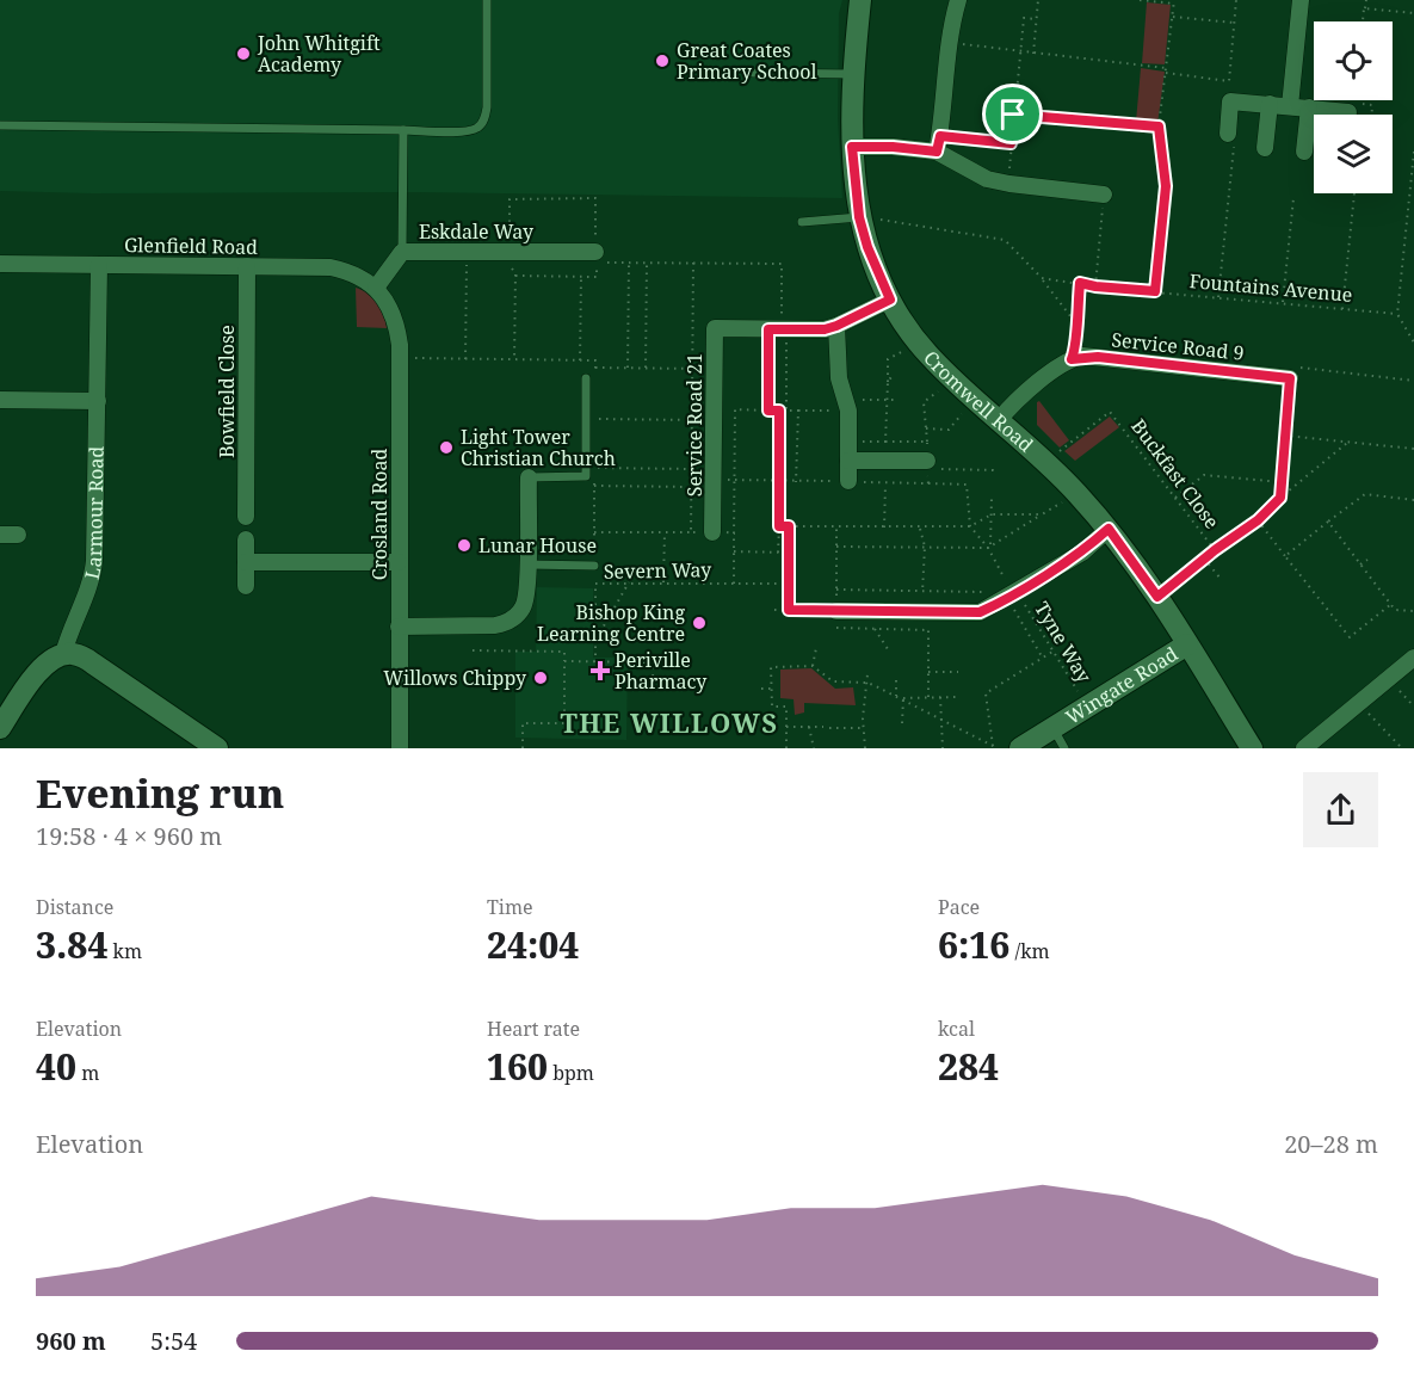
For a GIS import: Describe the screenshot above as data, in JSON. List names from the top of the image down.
{
  "streets": {
    "street": [
      "Eskdale Way",
      "Glenfield Road",
      "Service Road 9",
      "Bowfield Close",
      "Cromwell Road",
      "Service Road 21",
      "Larmour Road",
      "Crosland Road",
      "Wingate Road"
    ],
    "path": [
      "Fountains Avenue",
      "Buckfast Close",
      "Severn Way",
      "Tyne Way"
    ]
  },
  "crossings": [
    ["Eskdale Way", "Glenfield Road"],
    ["Eskdale Way", "Crosland Road"],
    ["Glenfield Road", "Bowfield Close"],
    ["Glenfield Road", "Larmour Road"],
    ["Glenfield Road", "Crosland Road"],
    ["Cromwell Road", "Service Road 21"],
    ["Cromwell Road", "Buckfast Close"],
    ["Cromwell Road", "Wingate Road"],
    ["Tyne Way", "Wingate Road"]
  ],
  "districts": ["THE WILLOWS"],
  "places": {
    "other": [
      "John Whitgift Academy",
      "Great Coates Primary School",
      "Light Tower Christian Church",
      "Lunar House",
      "Bishop King Learning Centre",
      "Willows Chippy"
    ],
    "health": ["Periville Pharmacy"]
  },
  "page": {
    "heading": ["Evening run", "19:58 · 4 × 960 m"],
    "stats": [
      ["Distance", "3.84 km"],
      ["Time", "24:04"],
      ["Pace", "6:16 /km"],
      ["Elevation", "40 m"],
      ["Heart rate", "160 bpm"],
      ["kcal", "284"]
    ],
    "chart": ["Elevation", "20–28 m"],
    "list": [
      {
        "name": "960 m",
        "note": "5:54"
      }
    ]
  }
}
